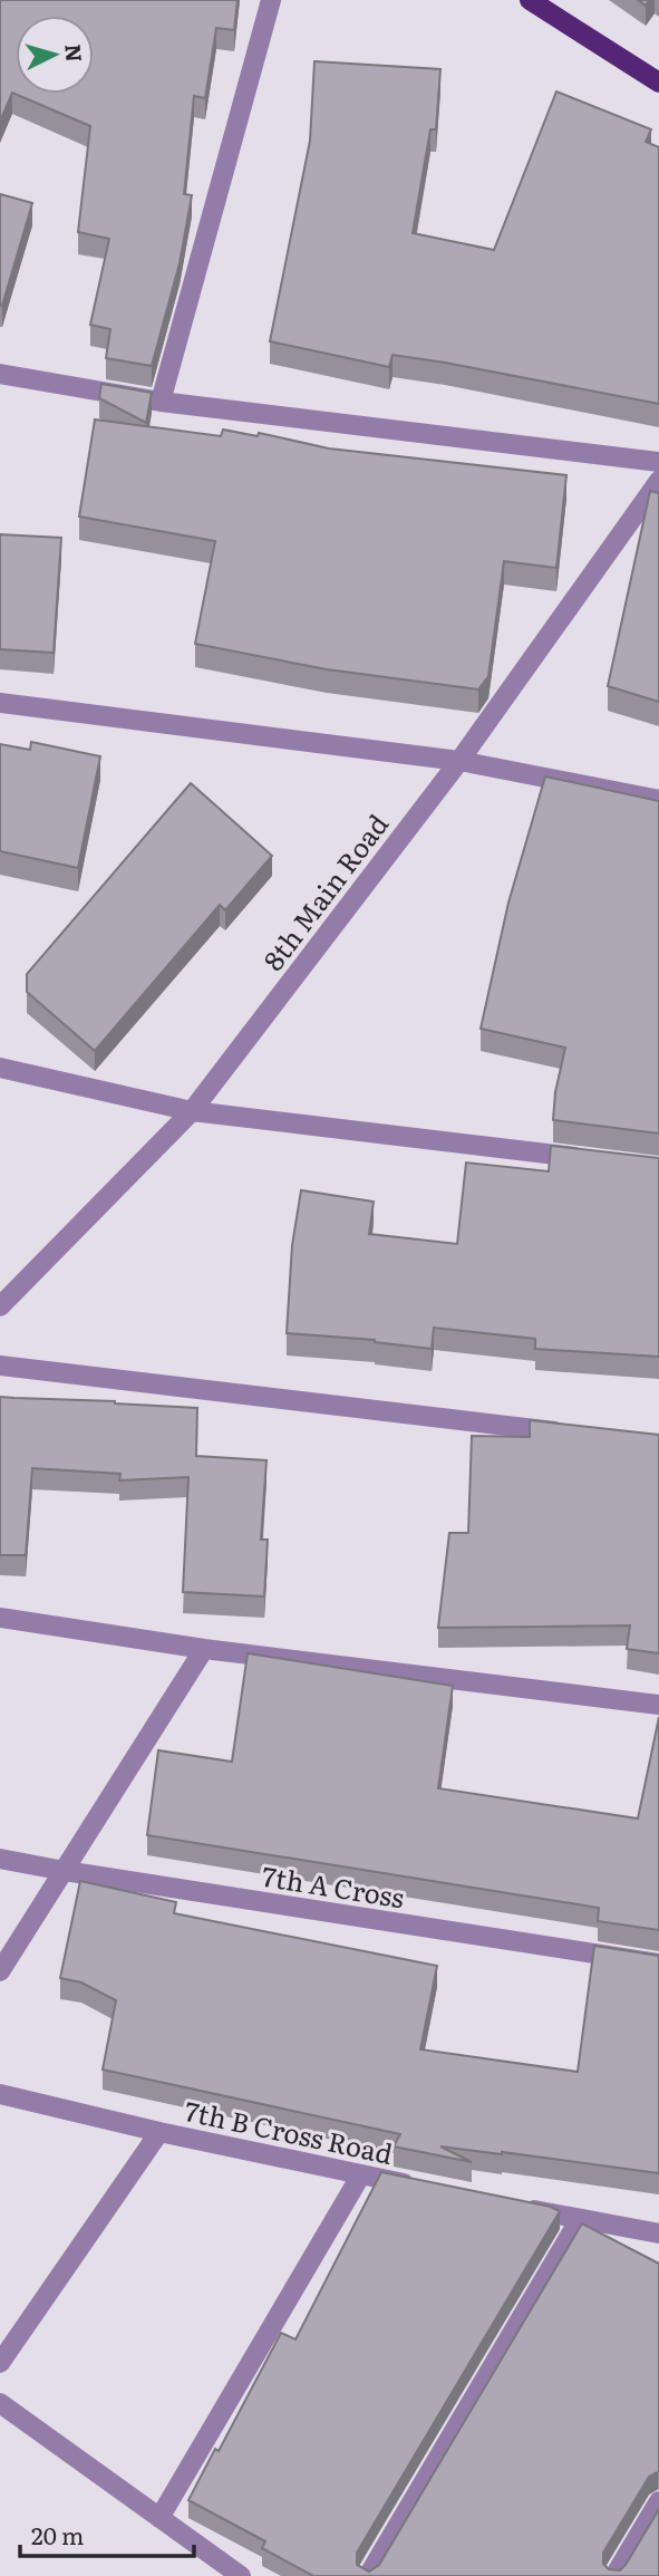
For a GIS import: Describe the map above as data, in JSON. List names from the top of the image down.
{
  "streets": {
    "street": ["8th Main Road", "7th A Cross", "7th B Cross Road"]
  },
  "scale_bar": "20 m",
  "north": "right"
}
